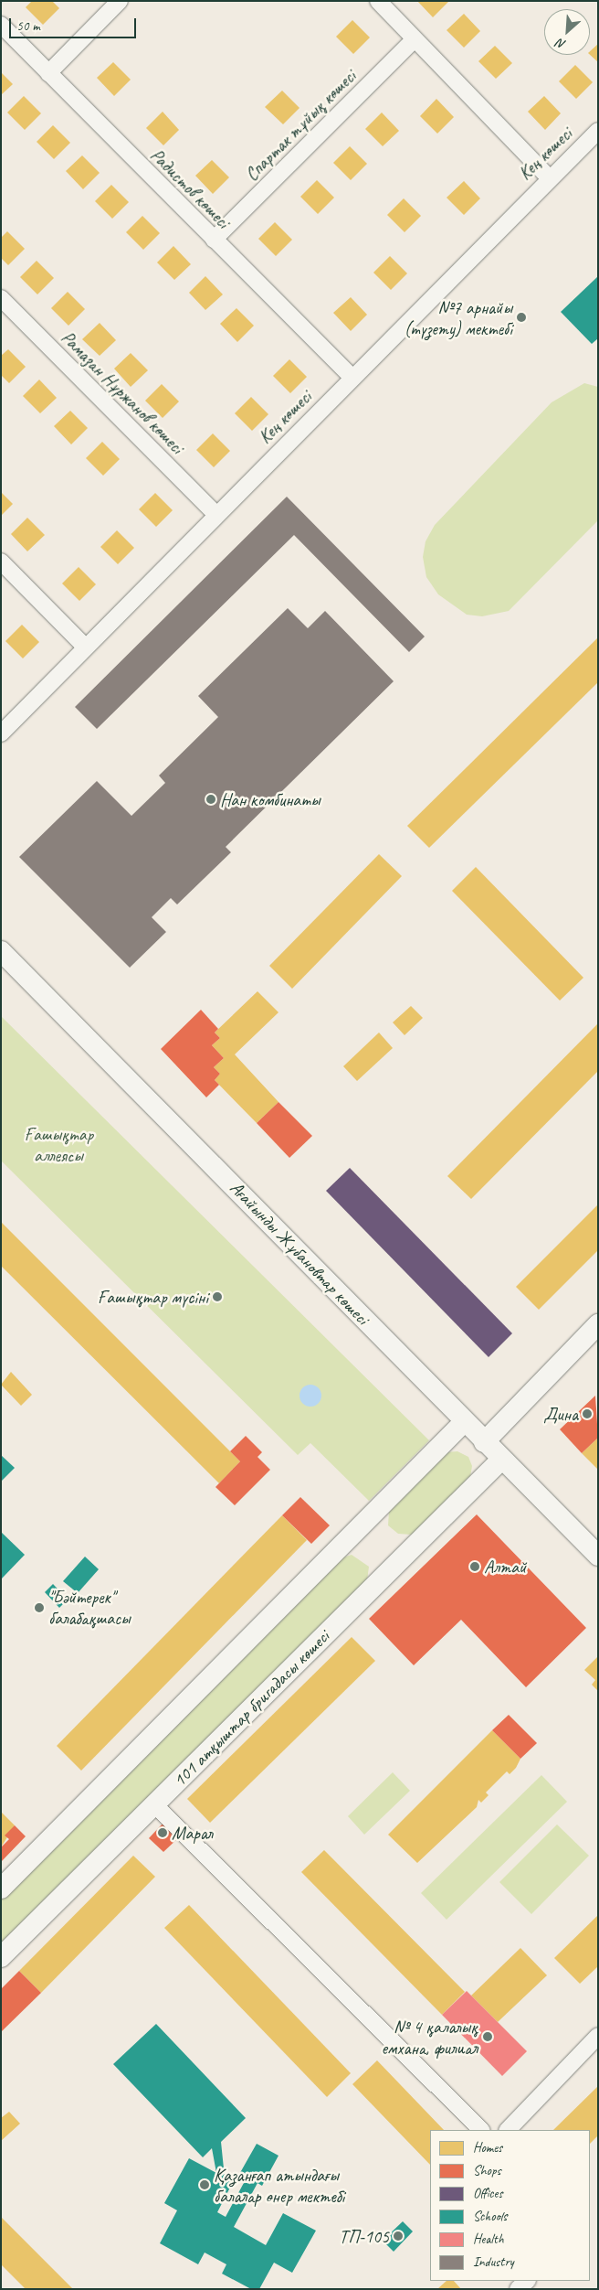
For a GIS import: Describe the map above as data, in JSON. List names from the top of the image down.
{
  "streets": {
    "street": [
      "Спартак тұйық көшесі",
      "Кең көшесі",
      "Радистов көшесі",
      "Рамазан Нұржанов көшесі",
      "Ағайынды Жұбановтар көшесі",
      "101 атқыштар бригадасы көшесі"
    ]
  },
  "crossings": [
    ["Спартак тұйық көшесі", "Радистов көшесі"],
    ["Кең көшесі", "Радистов көшесі"],
    ["Кең көшесі", "Рамазан Нұржанов көшесі"],
    ["Ағайынды Жұбановтар көшесі", "101 атқыштар бригадасы көшесі"]
  ],
  "parks": ["Ғашықтар аллеясы"],
  "places": [
    "№7 арнайы (түзету) мектебі",
    "Нан комбинаты",
    "Ғашықтар мүсіні",
    "Дина",
    "Алтай",
    "\"Бәйтерек\" балабақшасы",
    "Марал",
    "№ 4 қалалық емхана, филиал",
    "Қазанғап атындағы балалар өнер мектебі",
    "ТП-105"
  ],
  "legend": [
    "Homes",
    "Shops",
    "Offices",
    "Schools",
    "Health",
    "Industry"
  ],
  "scale_bar": "50 m",
  "north": "bottom left"
}
